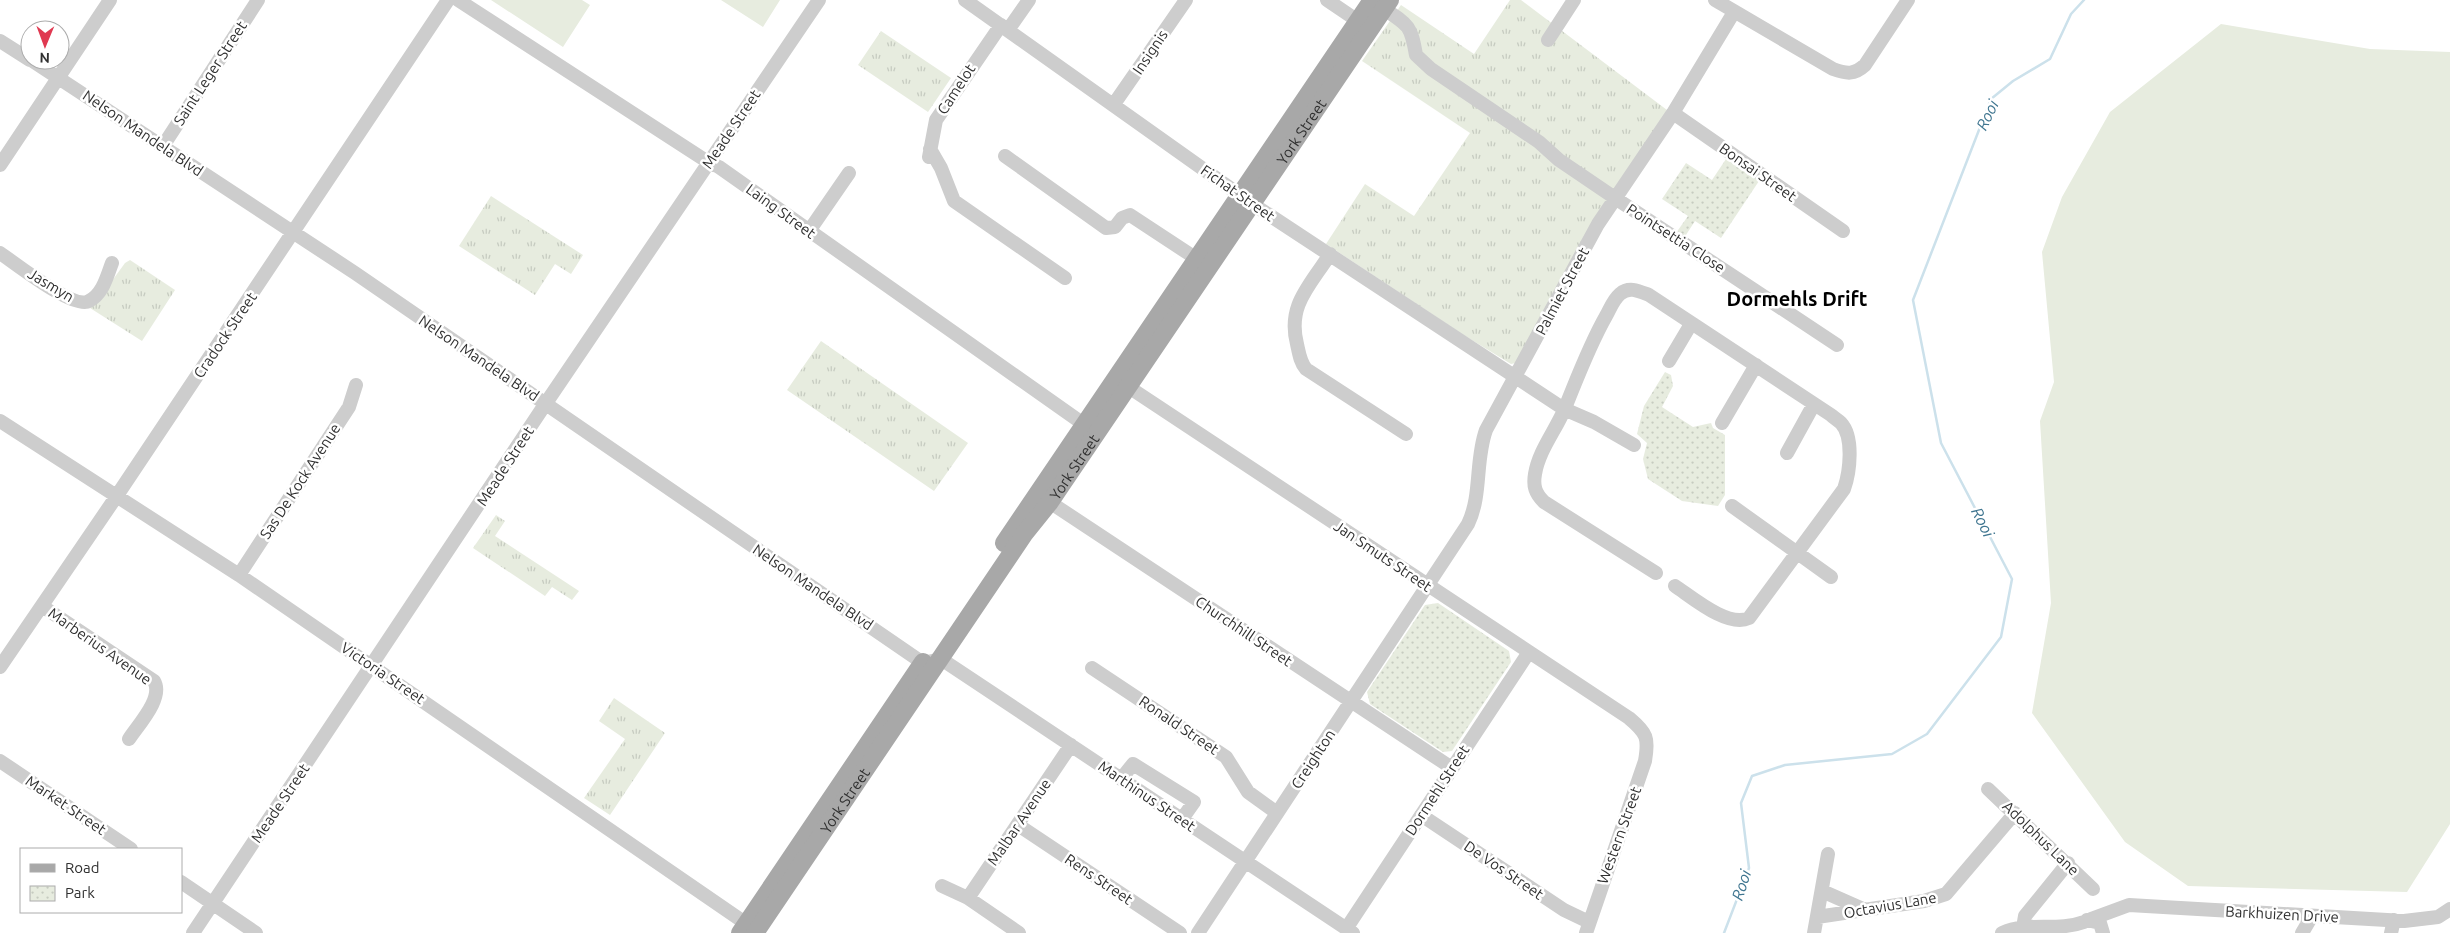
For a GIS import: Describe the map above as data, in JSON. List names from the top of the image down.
{
  "streets": {
    "main road": ["York Street"],
    "street": [
      "Insignis",
      "Saint Leger Street",
      "Camelot",
      "Meade Street",
      "Nelson Mandela Blvd",
      "Bonsai Street",
      "Fichat Street",
      "Laing Street",
      "Pointsettia Close",
      "Jasmyn",
      "Palmiet Street",
      "Cradock Street",
      "Sas De Kock Avenue",
      "Jan Smuts Street",
      "Churchhill Street",
      "Marberius Avenue",
      "Victoria Street",
      "Ronald Street",
      "Creighton",
      "Dormehl Street",
      "Marthinus Street",
      "Market Street",
      "Malbar Avenue",
      "Western Street",
      "Adolphus Lane",
      "De Vos Street",
      "Rens Street",
      "Octavius Lane",
      "Barkhuizen Drive"
    ]
  },
  "crossings": [
    ["Insignis", "Fichat Street"],
    ["Saint Leger Street", "Nelson Mandela Blvd"],
    ["Camelot", "Fichat Street"],
    ["Meade Street", "Nelson Mandela Blvd"],
    ["Meade Street", "Laing Street"],
    ["Meade Street", "Victoria Street"],
    ["York Street", "Nelson Mandela Blvd"],
    ["York Street", "Fichat Street"],
    ["York Street", "Laing Street"],
    ["York Street", "Pointsettia Close"],
    ["York Street", "Jan Smuts Street"],
    ["York Street", "Churchhill Street"],
    ["York Street", "Victoria Street"],
    ["York Street", "Marthinus Street"],
    ["Nelson Mandela Blvd", "Cradock Street"],
    ["Bonsai Street", "Palmiet Street"],
    ["Fichat Street", "Palmiet Street"],
    ["Pointsettia Close", "Palmiet Street"],
    ["Palmiet Street", "Jan Smuts Street"],
    ["Palmiet Street", "Creighton"],
    ["Cradock Street", "Marberius Avenue"],
    ["Cradock Street", "Victoria Street"],
    ["Sas De Kock Avenue", "Victoria Street"],
    ["Jan Smuts Street", "Creighton"],
    ["Jan Smuts Street", "Dormehl Street"],
    ["Jan Smuts Street", "Western Street"],
    ["Churchhill Street", "Creighton"],
    ["Churchhill Street", "Dormehl Street"],
    ["Ronald Street", "Creighton"],
    ["Creighton", "Marthinus Street"],
    ["Dormehl Street", "Marthinus Street"],
    ["Dormehl Street", "De Vos Street"],
    ["Marthinus Street", "Malbar Avenue"],
    ["Malbar Avenue", "Rens Street"],
    ["Western Street", "De Vos Street"],
    ["Adolphus Lane", "Octavius Lane"]
  ],
  "districts": ["Dormehls Drift"],
  "water": ["Rooi"],
  "legend": ["Road", "Park"],
  "north": "bottom"
}
